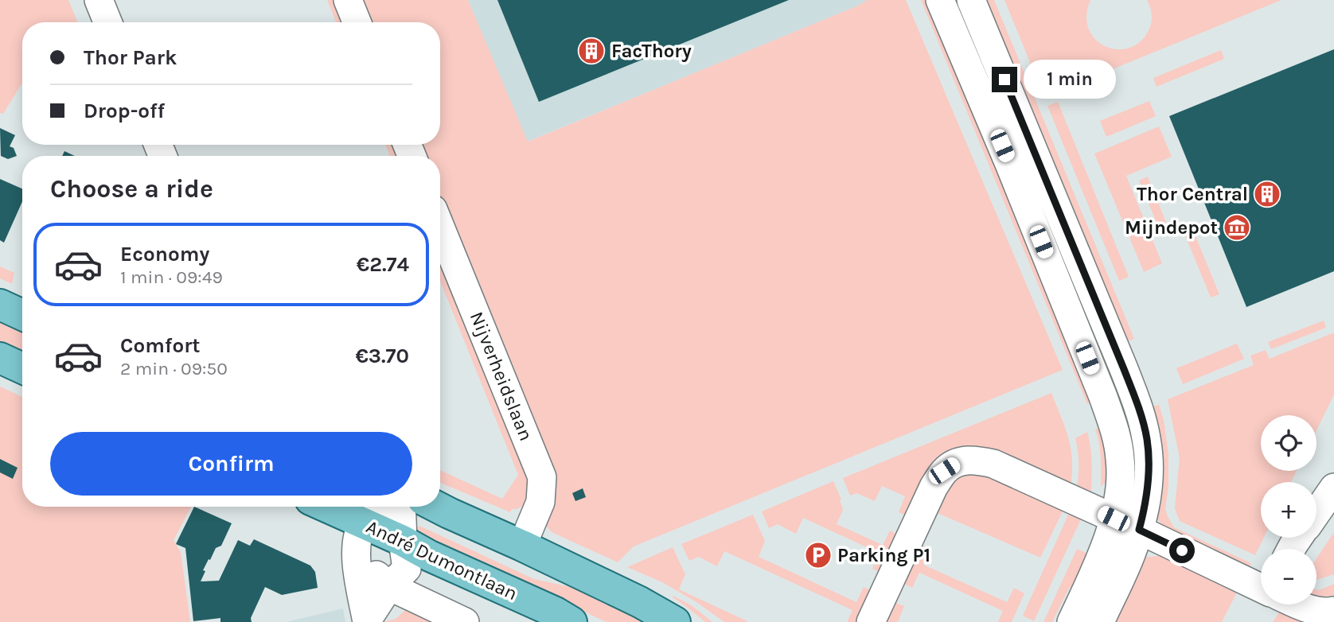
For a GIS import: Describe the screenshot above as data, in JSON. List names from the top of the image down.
{
  "streets": {
    "main road": ["André Dumontlaan"],
    "street": ["Nijverheidslaan"]
  },
  "places": {
    "building": ["FacThory", "Thor Central"],
    "museum": ["Mijndepot"],
    "parking": ["Parking P1"]
  },
  "page": {
    "banner": ["Thor Park", "Drop-off"],
    "bubble": "1 min",
    "heading": "Choose a ride",
    "list": [
      {
        "name": "Economy",
        "note": "1 min · 09:49",
        "value": "€2.74"
      },
      {
        "name": "Comfort",
        "note": "2 min · 09:50",
        "value": "€3.70"
      }
    ],
    "map_buttons": ["+", "−"],
    "buttons": "Confirm"
  }
}
